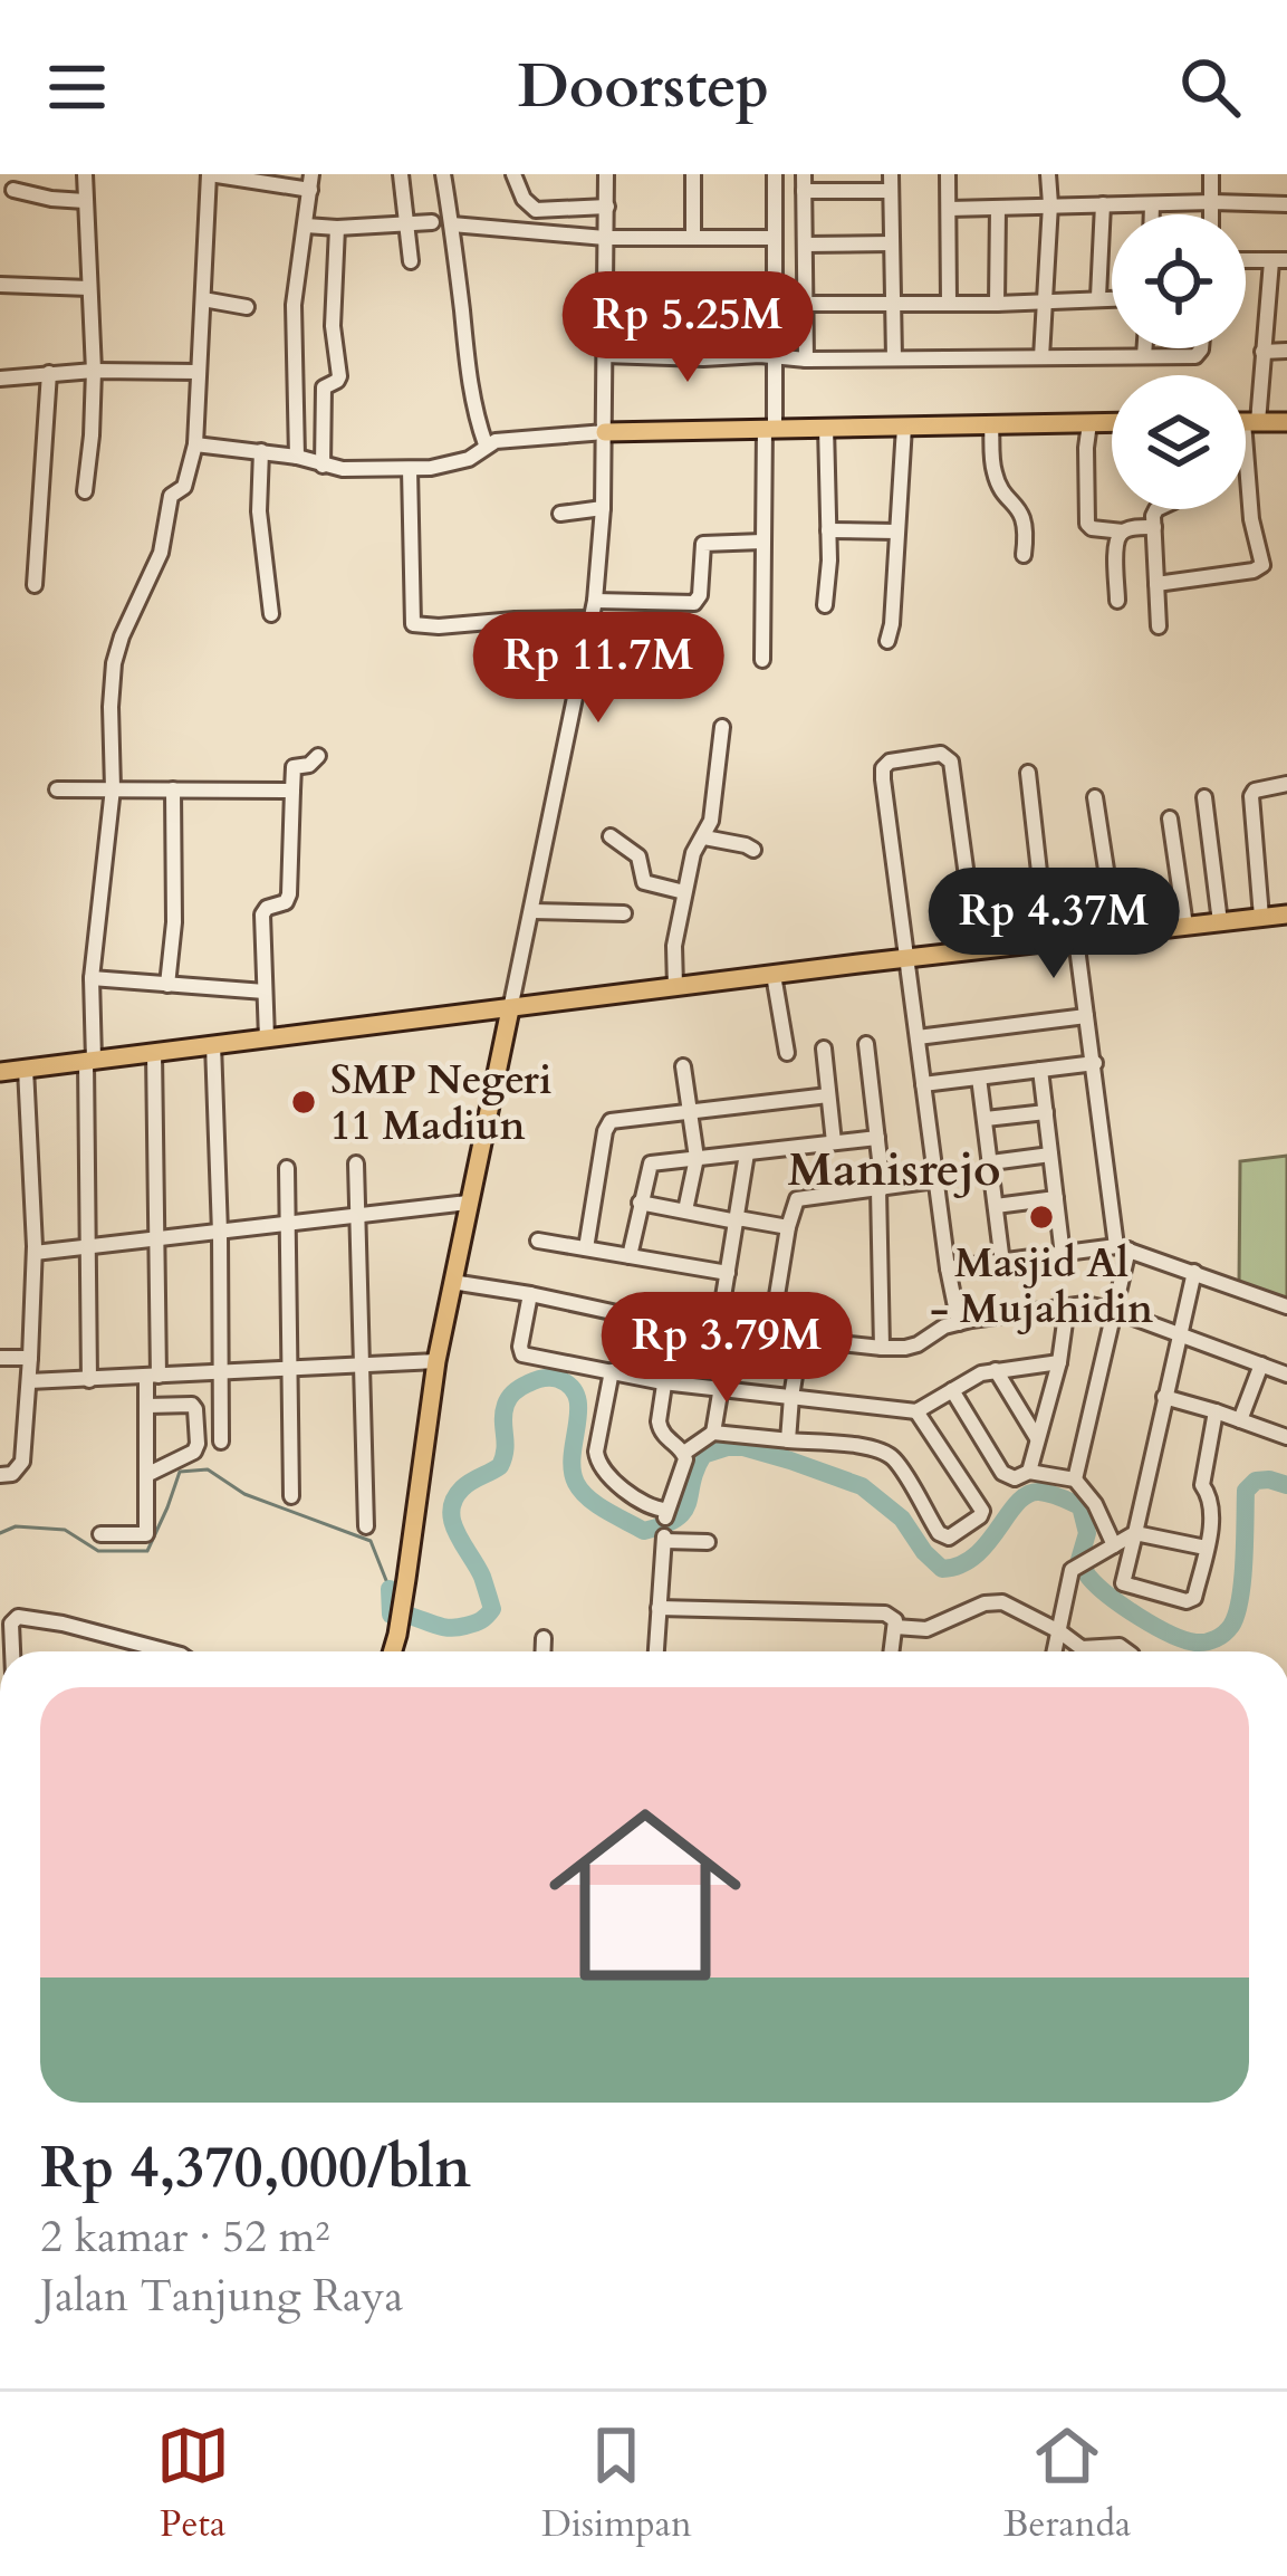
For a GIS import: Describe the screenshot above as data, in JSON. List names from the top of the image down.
{
  "districts": ["Manisrejo"],
  "places": ["SMP Negeri 11 Madiun", "Masjid Al - Mujahidin"],
  "page": {
    "header": "Doorstep",
    "price": [
      "Rp 5.25M",
      "Rp 11.7M",
      "Rp 4.37M",
      "Rp 3.79M"
    ],
    "list": [
      {
        "name": "Rp 4,370,000/bln",
        "note": "2 kamar · 52 m² · Jalan Tanjung Raya"
      }
    ],
    "tabs": ["Peta", "Disimpan", "Beranda"]
  }
}
